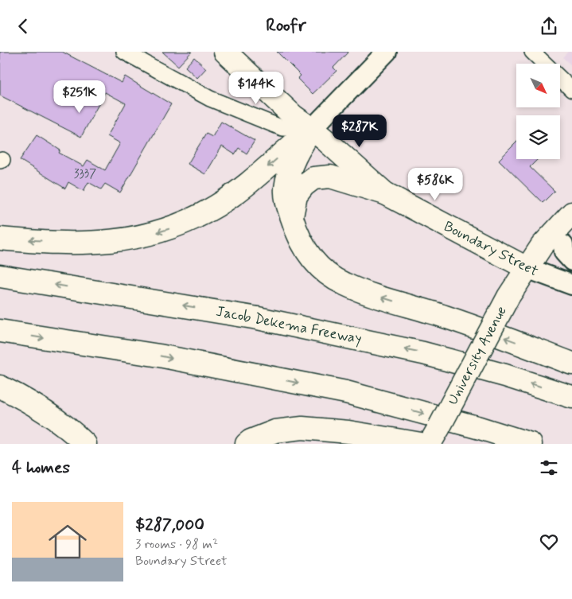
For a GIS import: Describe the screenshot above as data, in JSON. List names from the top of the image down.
{
  "streets": {
    "main road": ["Boundary Street", "Jacob Dekema Freeway", "University Avenue"]
  },
  "crossings": [
    ["Boundary Street", "University Avenue"]
  ],
  "house_numbers": ["3337"],
  "north": "bottom right",
  "page": {
    "header": "Roofr",
    "price": [
      "$144K",
      "$251K",
      "$287K",
      "$586K"
    ],
    "heading": "4 homes",
    "list": [
      {
        "name": "$287,000",
        "note": "3 rooms · 98 m² · Boundary Street"
      }
    ]
  }
}
